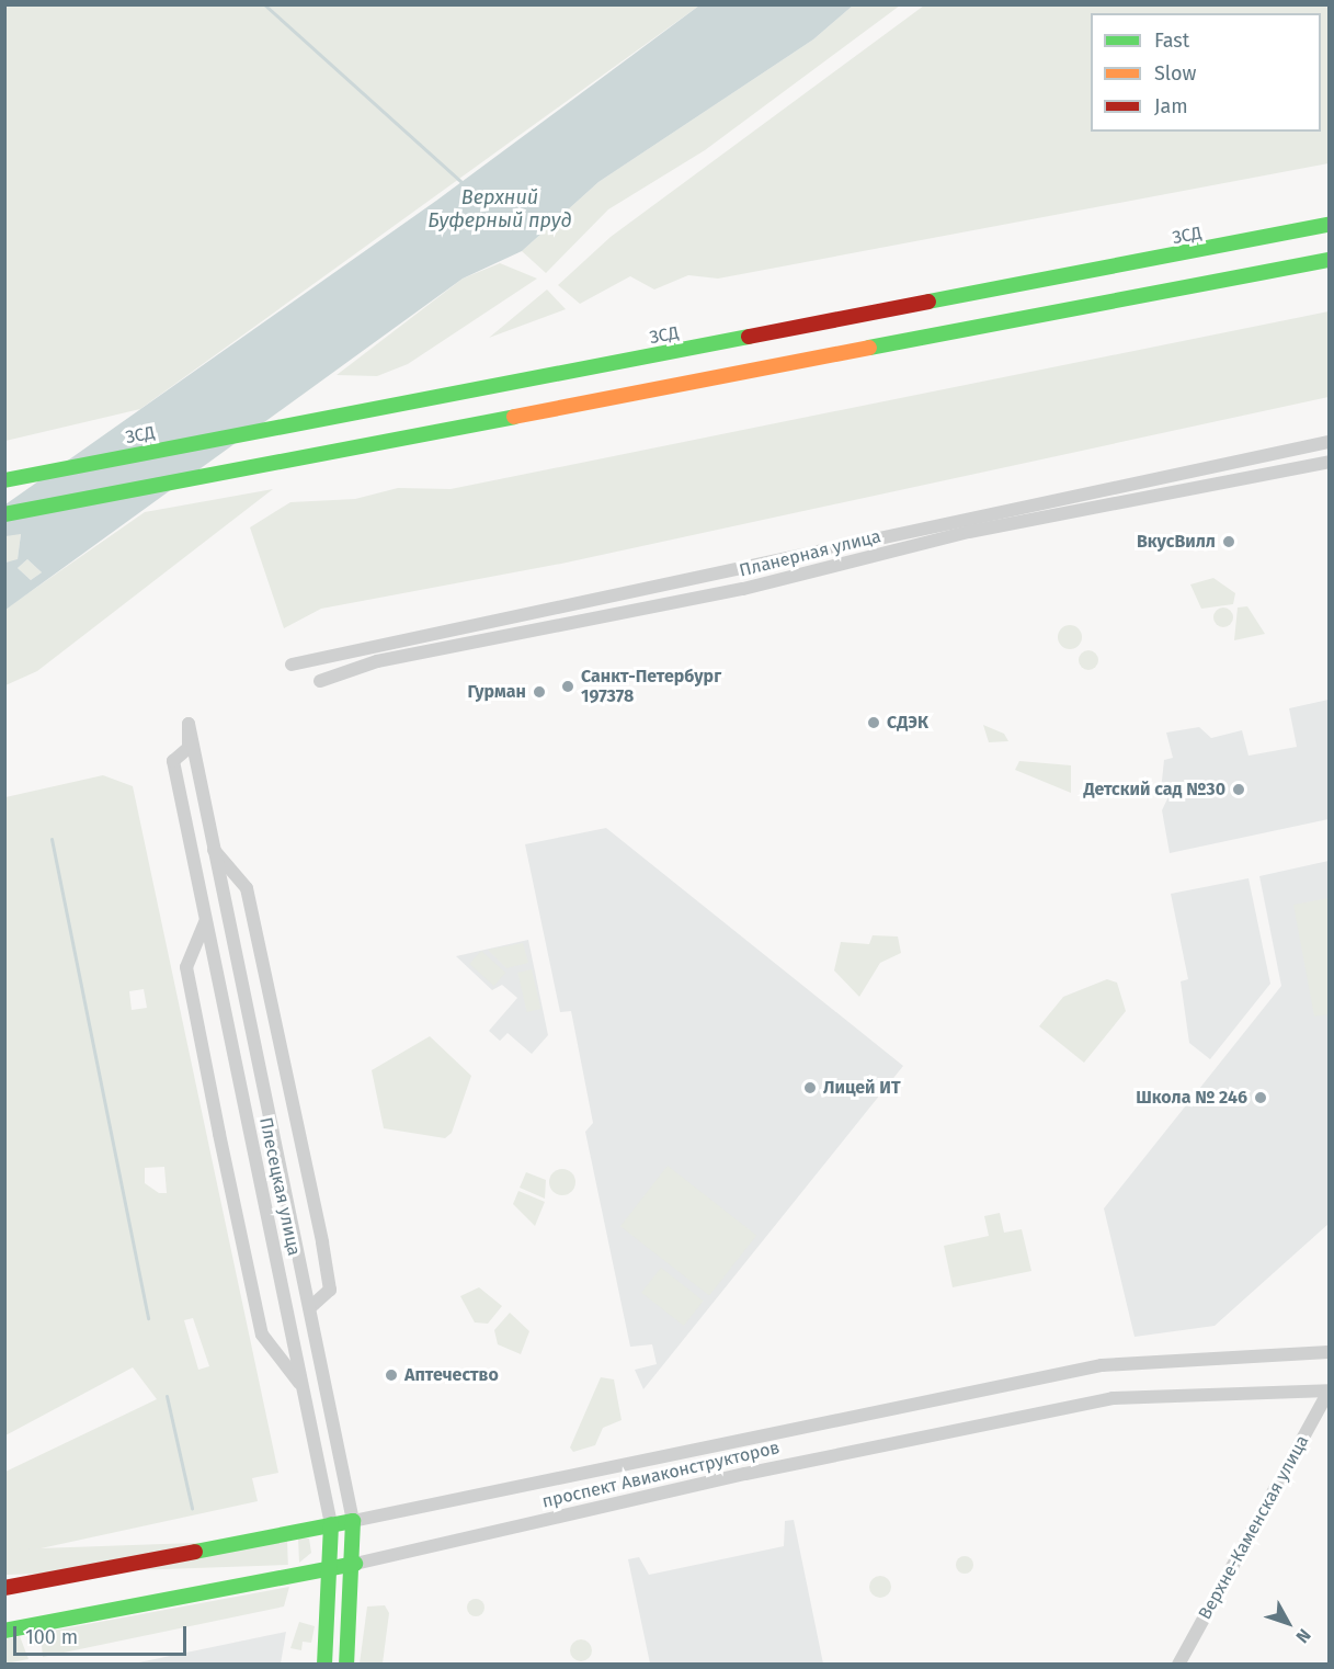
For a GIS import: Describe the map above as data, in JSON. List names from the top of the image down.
{
  "streets": {
    "main road": ["ЗСД", "Плесецкая улица", "проспект Авиаконструкторов"],
    "street": ["Планерная улица", "Верхне-Каменская улица"]
  },
  "crossings": [
    ["Плесецкая улица", "проспект Авиаконструкторов"],
    ["проспект Авиаконструкторов", "Верхне-Каменская улица"]
  ],
  "water": ["Верхний Буферный пруд"],
  "places": [
    "ВкусВилл",
    "Санкт-Петербург 197378",
    "Гурман",
    "СДЭК",
    "Детский сад №30",
    "Лицей ИТ",
    "Школа № 246",
    "Аптечество"
  ],
  "legend": ["Fast", "Slow", "Jam"],
  "scale_bar": "100 m",
  "north": "bottom right"
}
